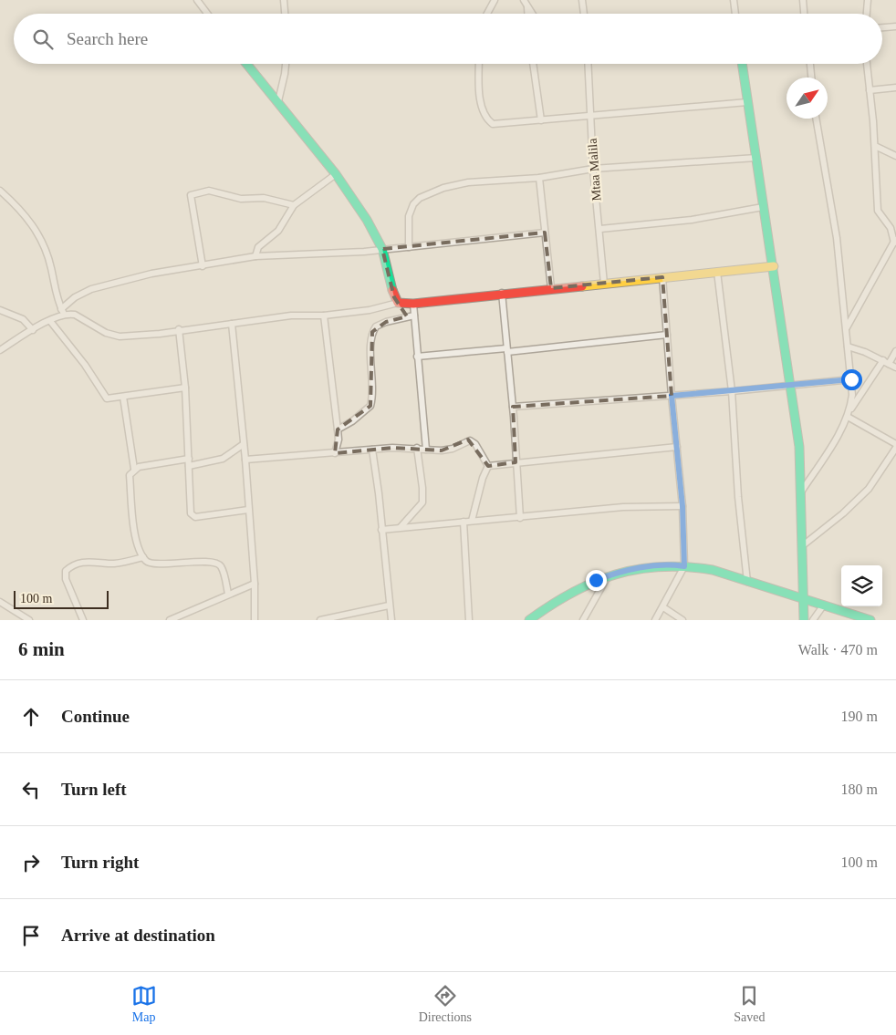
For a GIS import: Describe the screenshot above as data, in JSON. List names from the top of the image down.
{
  "streets": {
    "street": ["Mtaa Malila"]
  },
  "scale_bar": "100 m",
  "north": "top right",
  "page": {
    "search": "Search here",
    "scale": "100 m",
    "heading": ["6 min", "Walk · 470 m"],
    "list": [
      ["Continue", "190 m"],
      ["Turn left", "180 m"],
      ["Turn right", "100 m"],
      "Arrive at destination"
    ],
    "nav": ["Map", "Directions", "Saved"]
  }
}
